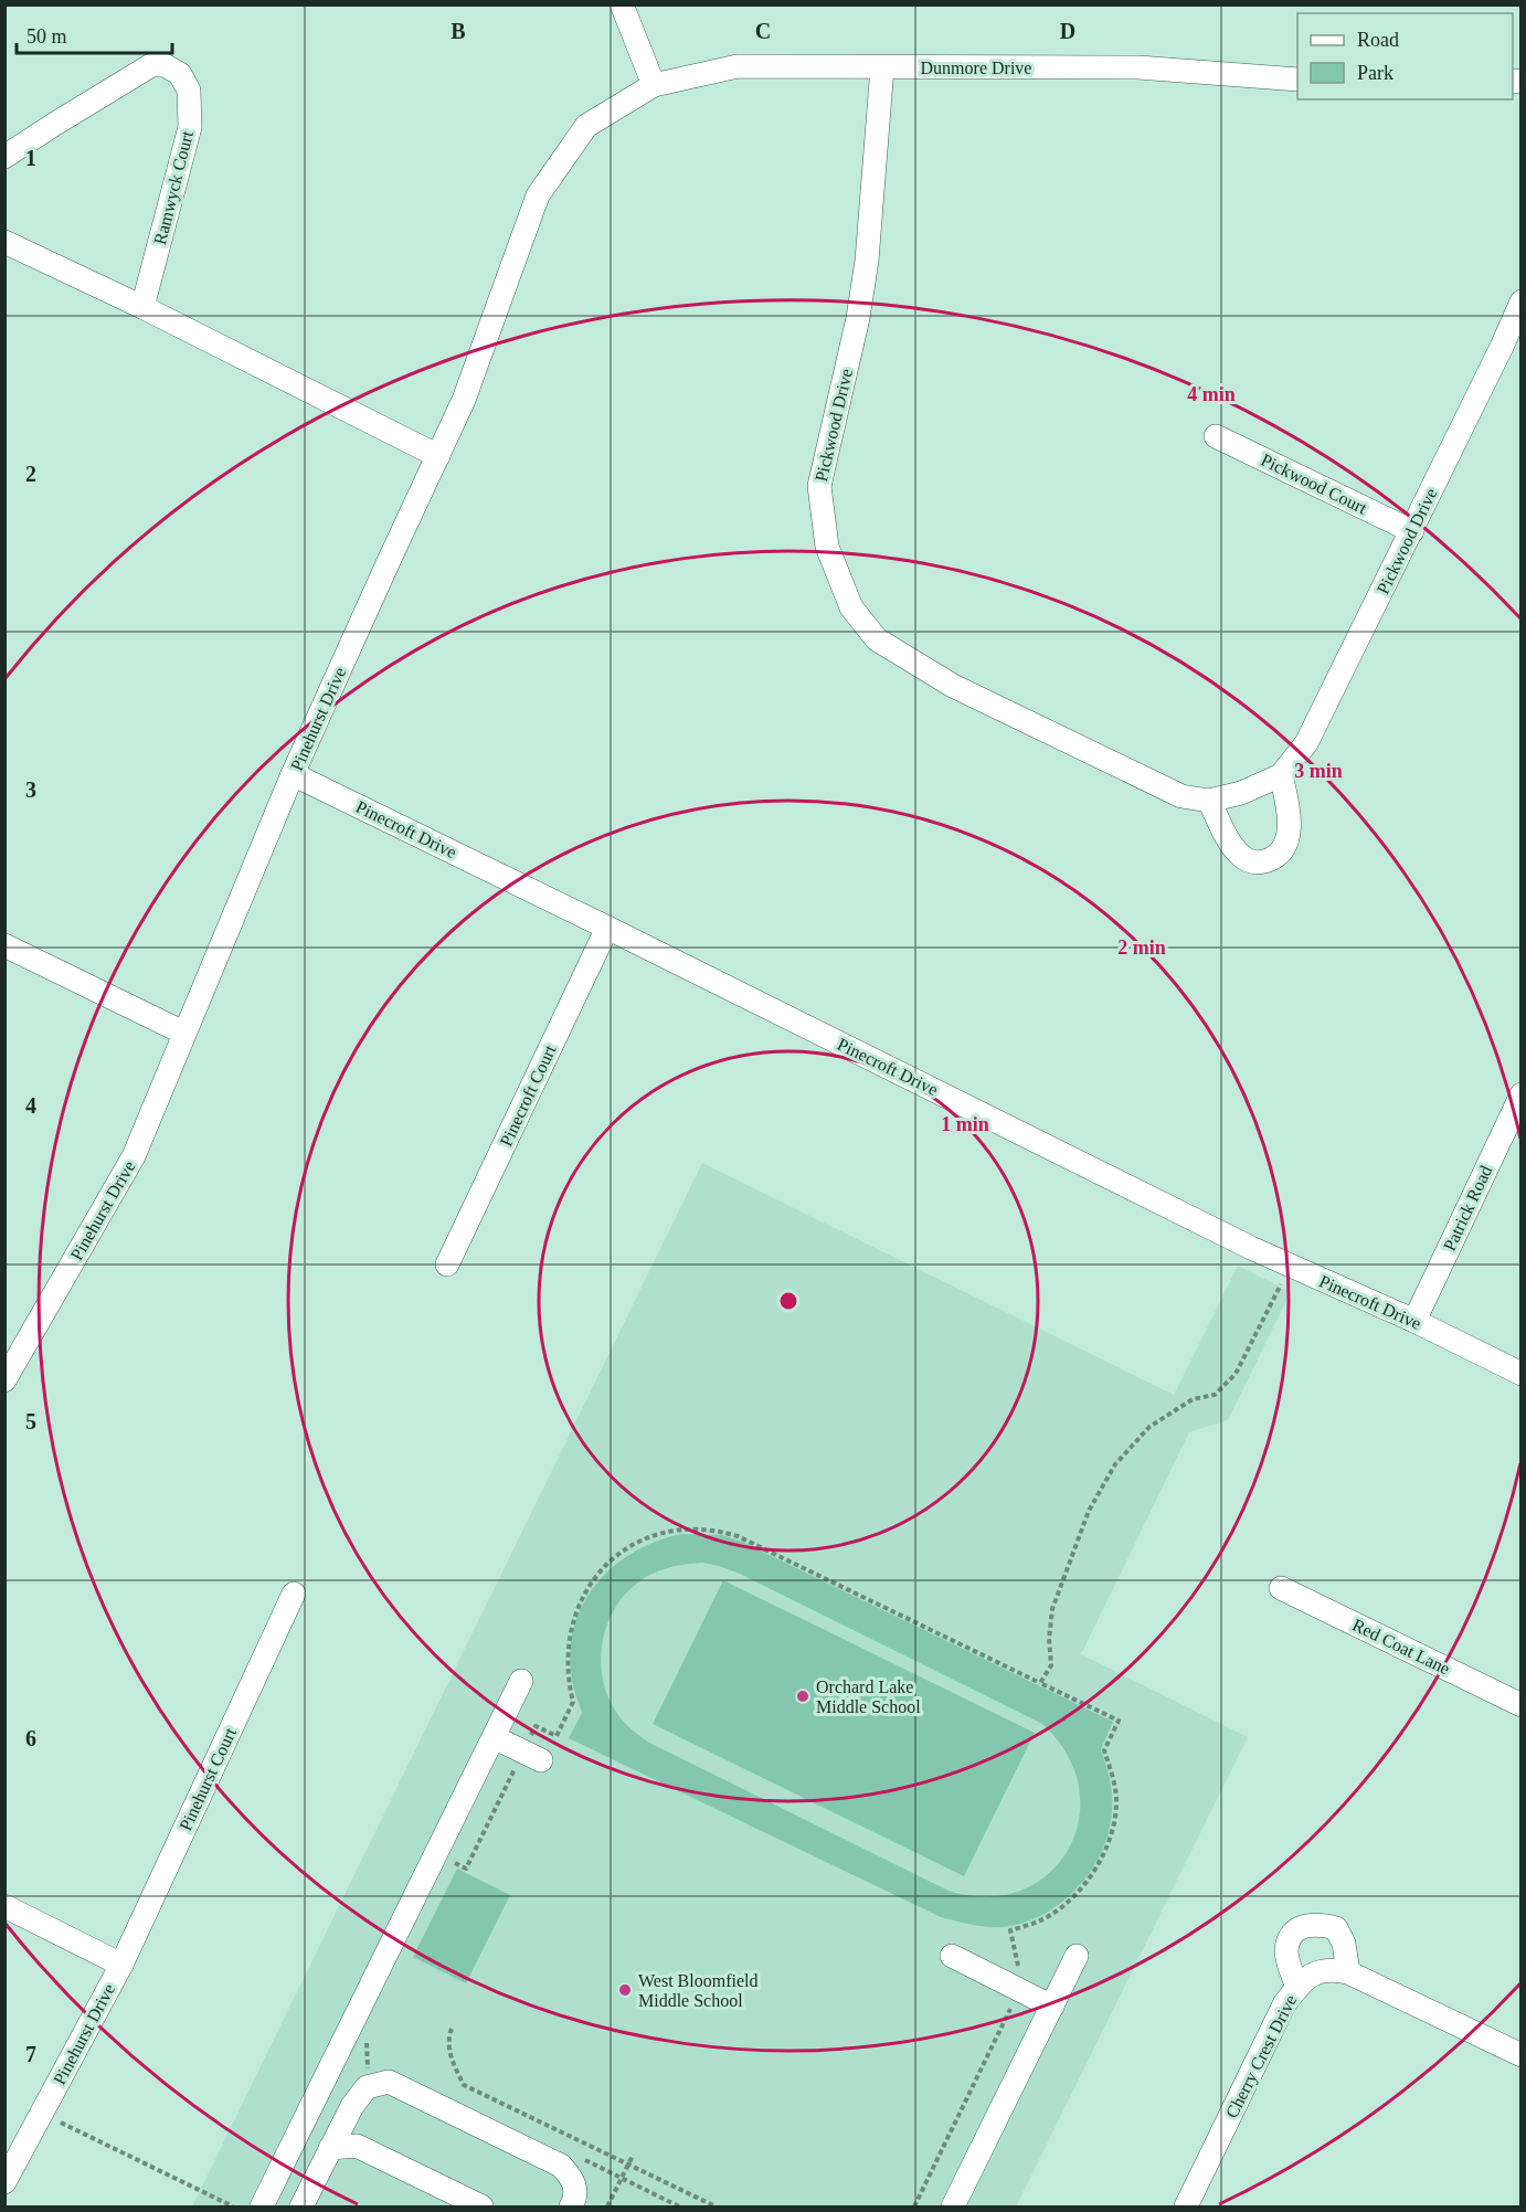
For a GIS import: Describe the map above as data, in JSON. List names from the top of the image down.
{
  "streets": {
    "street": [
      "Dunmore Drive",
      "Ramwyck Court",
      "Pickwood Drive",
      "Pickwood Court",
      "Pinehurst Drive",
      "Pinecroft Drive",
      "Pinecroft Court",
      "Patrick Road",
      "Red Coat Lane",
      "Pinehurst Court",
      "Cherry Crest Drive"
    ]
  },
  "crossings": [
    ["Dunmore Drive", "Pickwood Drive"],
    ["Dunmore Drive", "Pinehurst Drive"],
    ["Pickwood Drive", "Pickwood Court"],
    ["Pinehurst Drive", "Pinecroft Drive"],
    ["Pinehurst Drive", "Pinehurst Court"],
    ["Pinecroft Drive", "Pinecroft Court"],
    ["Pinecroft Drive", "Patrick Road"]
  ],
  "places": ["Orchard Lake Middle School", "West Bloomfield Middle School"],
  "legend": ["Road", "Park"],
  "scale_bar": "50 m",
  "grid": {
    "columns": ["B", "C", "D"],
    "rows": [
      "1",
      "2",
      "3",
      "4",
      "5",
      "6",
      "7"
    ]
  },
  "rings": [
    "4 min",
    "3 min",
    "2 min",
    "1 min"
  ]
}
